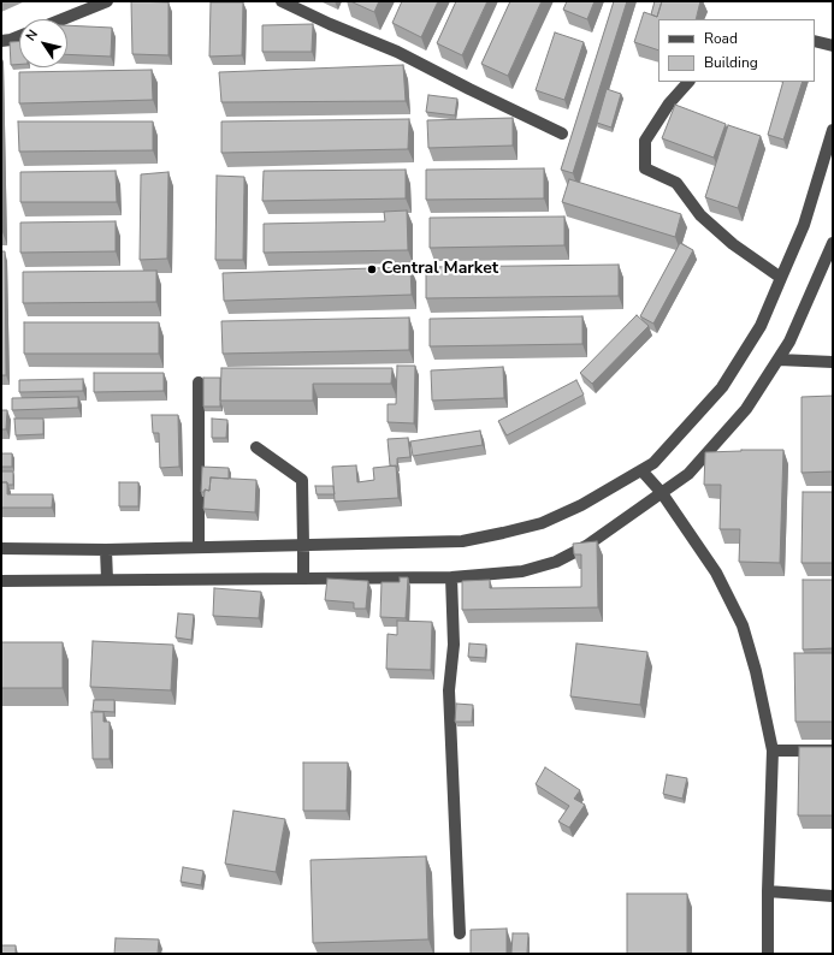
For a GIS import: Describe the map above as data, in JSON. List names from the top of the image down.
{
  "places": ["Central Market"],
  "legend": ["Road", "Building"],
  "north": "top left"
}
